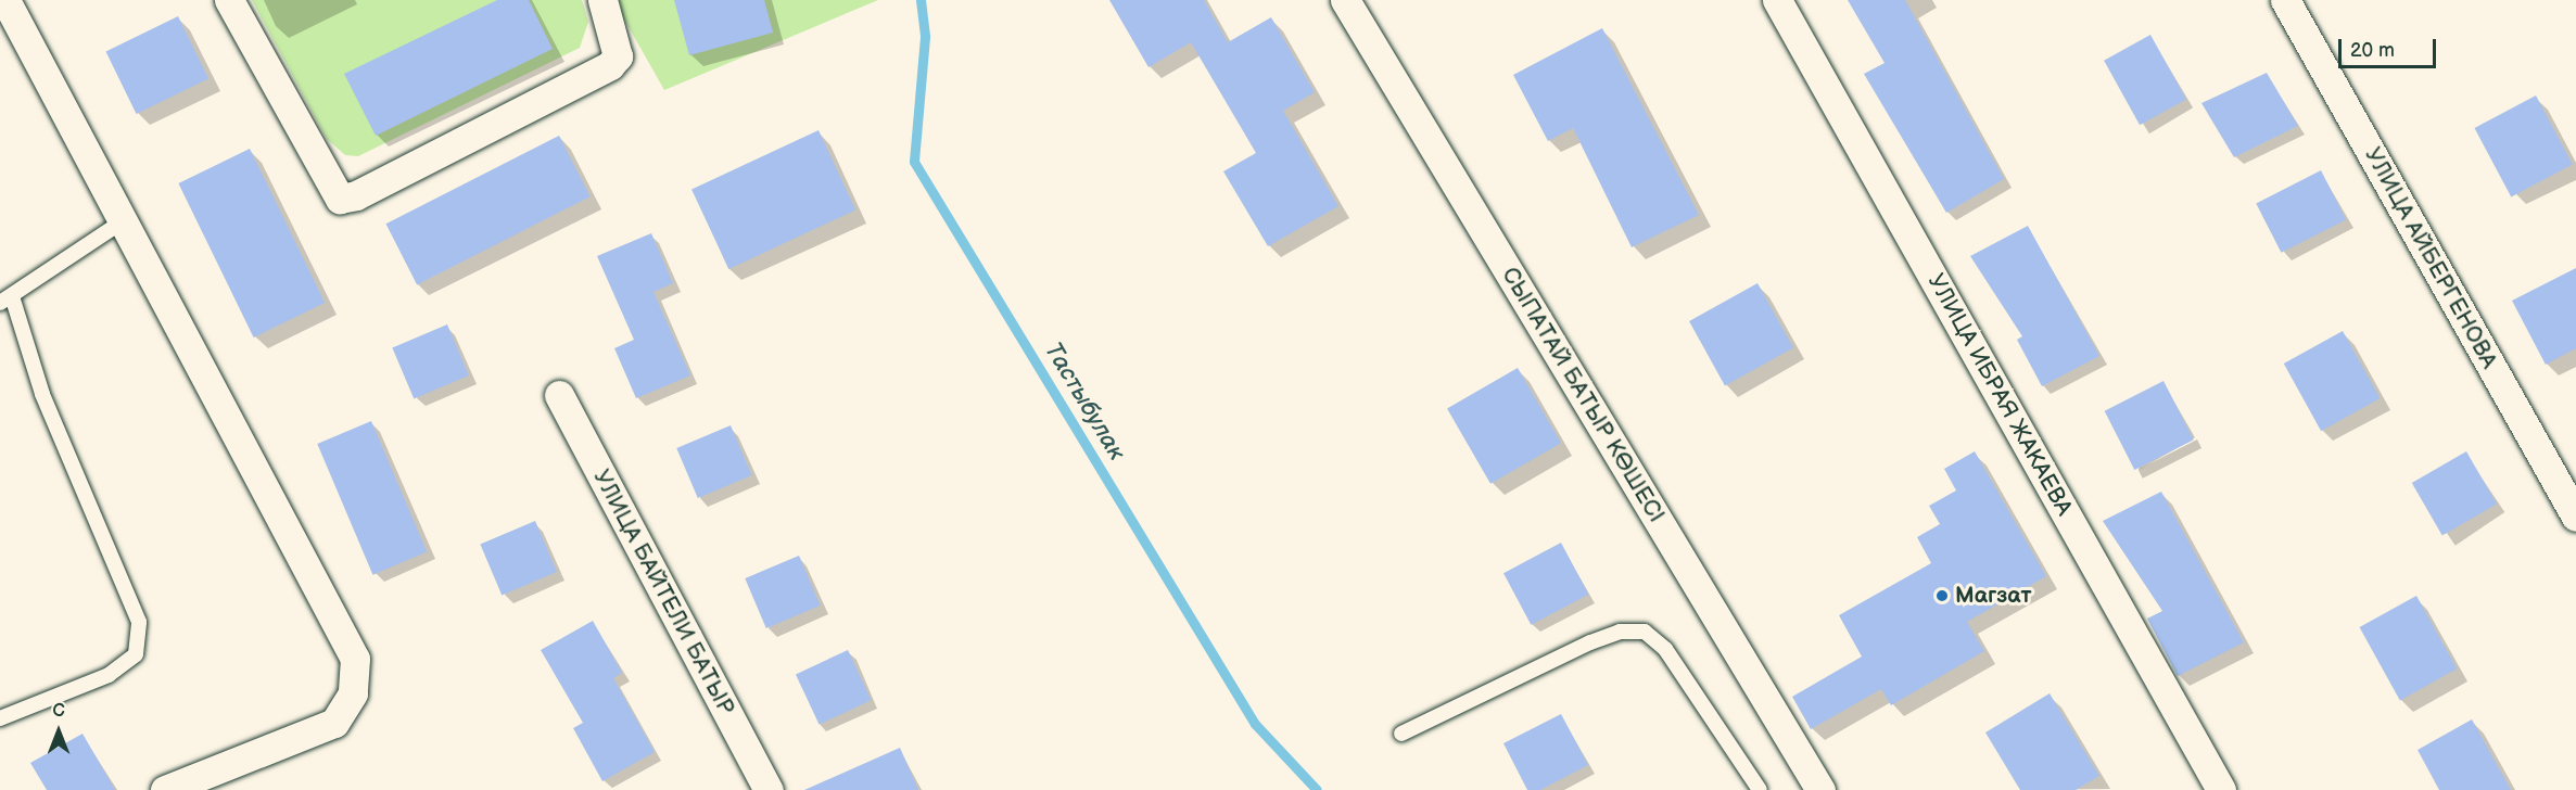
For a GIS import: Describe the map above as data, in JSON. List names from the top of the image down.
{
  "streets": {
    "street": [
      "УЛИЦА АЙБЕРГЕНОВА",
      "СЫПАТАЙ БАТЫР КӨШЕСІ",
      "УЛИЦА ИБРАЯ ЖАКАЕВА",
      "УЛИЦА БАЙТЕЛИ БАТЫР"
    ]
  },
  "water": ["Тастыбулак"],
  "places": ["Магзат"],
  "scale_bar": "20 m",
  "north": "top"
}
